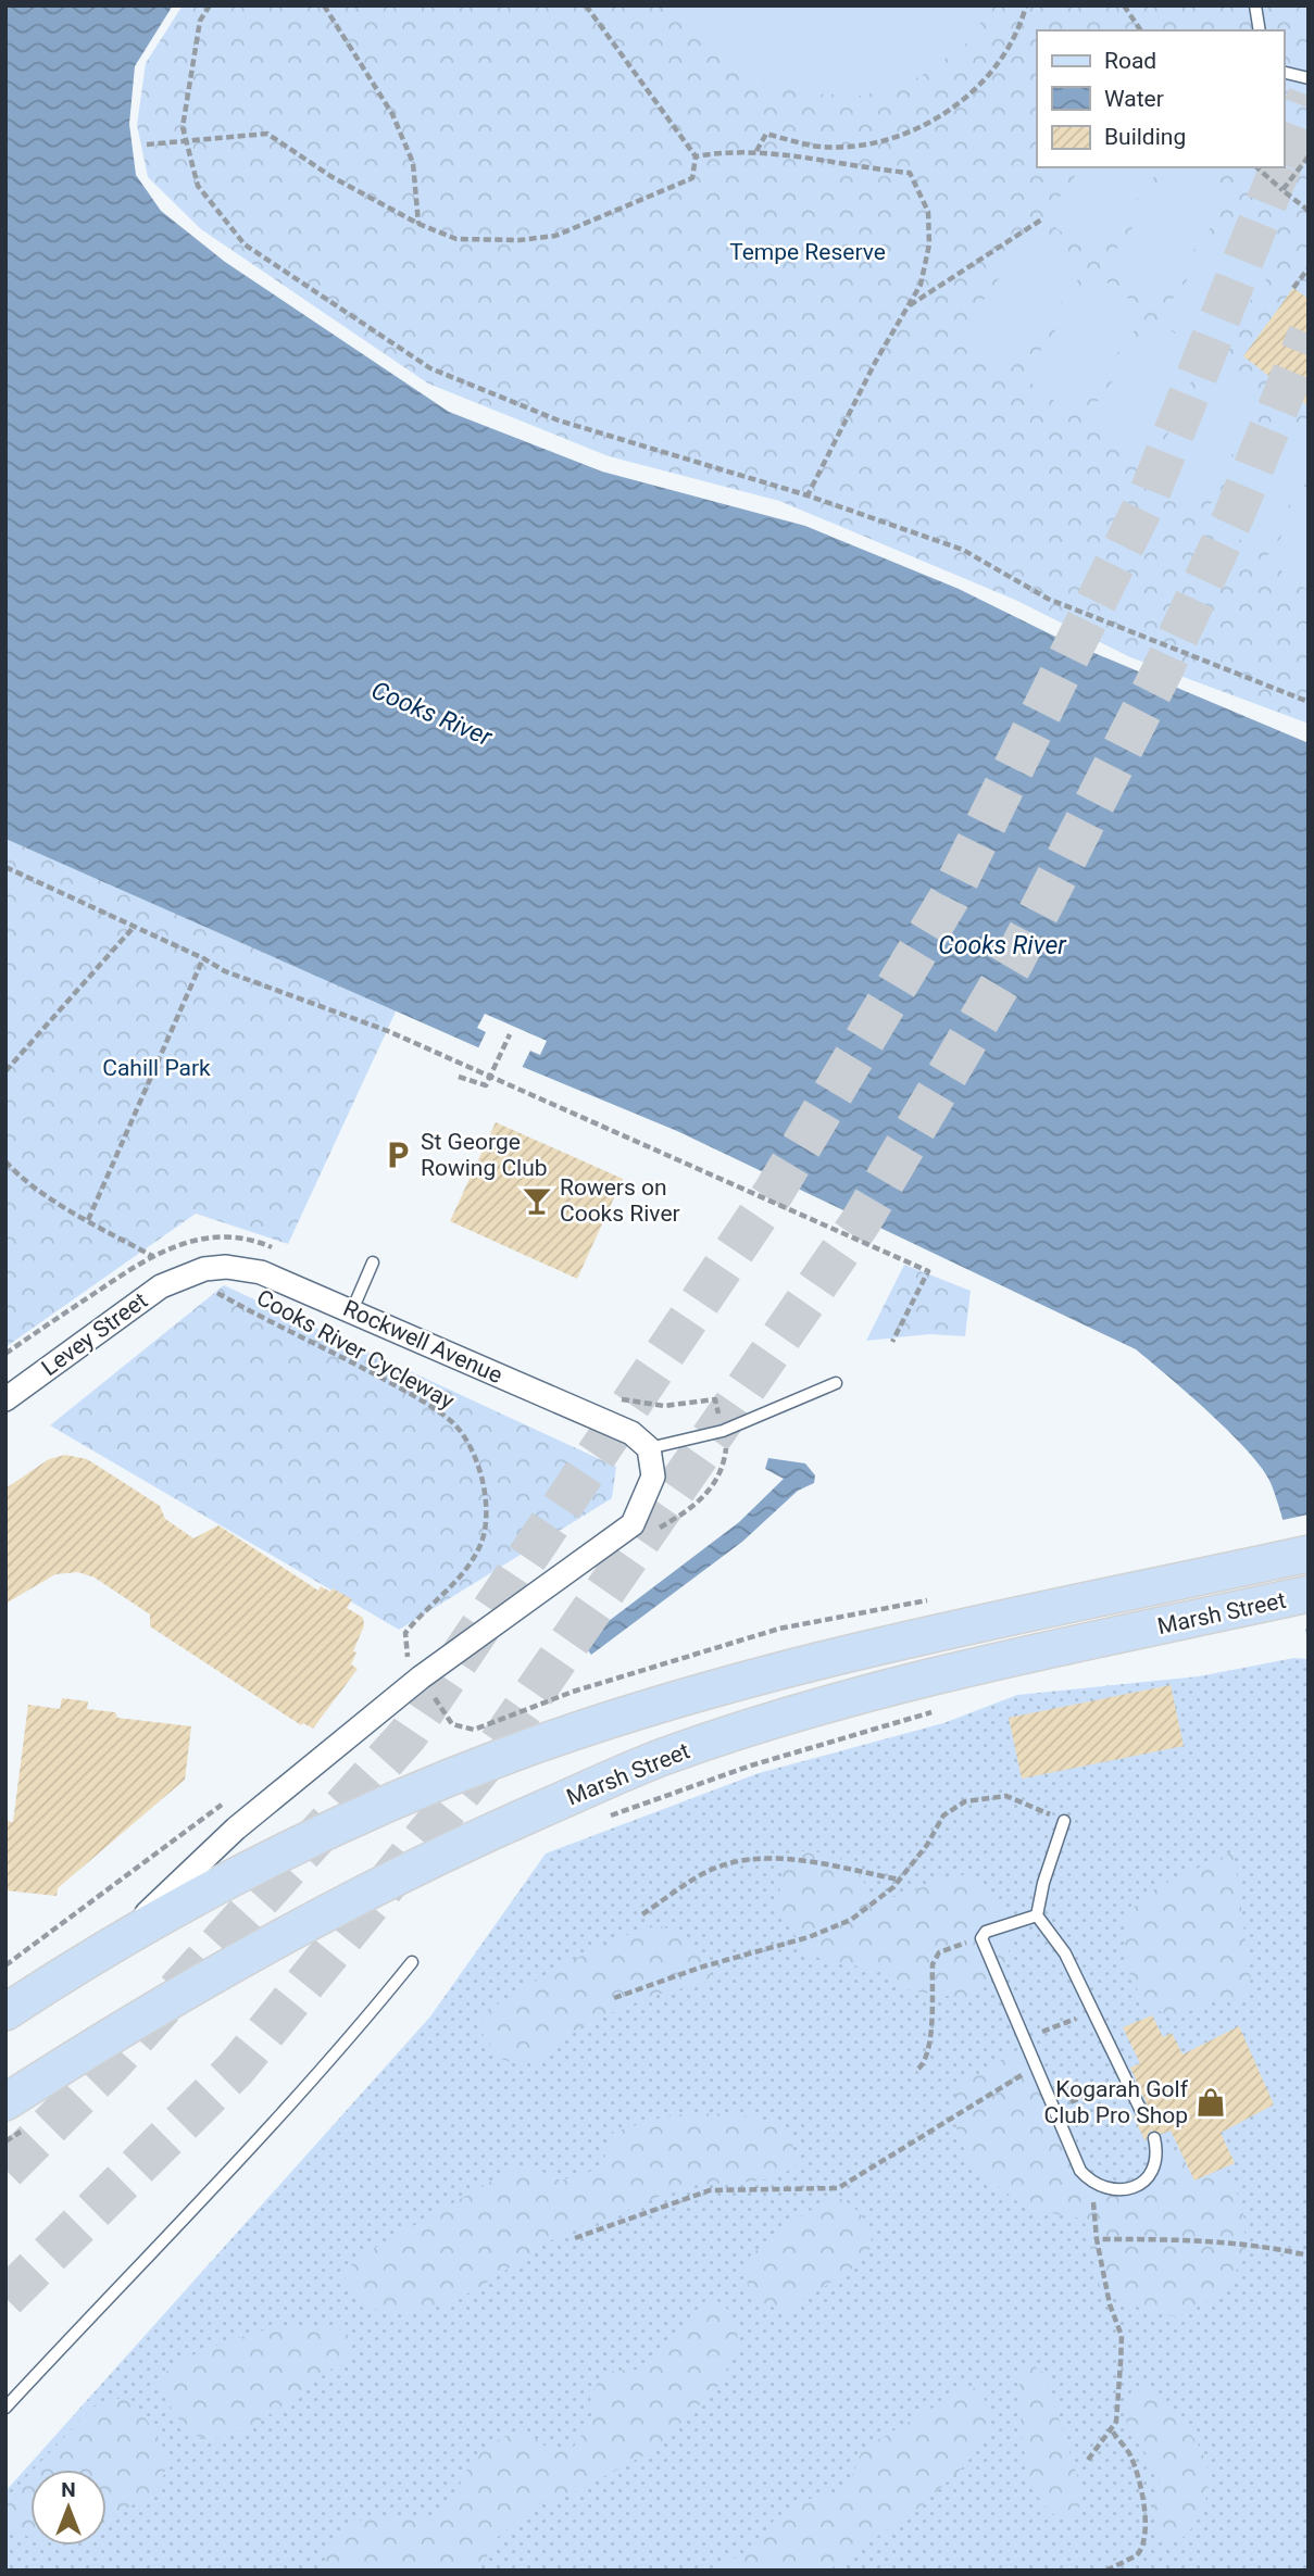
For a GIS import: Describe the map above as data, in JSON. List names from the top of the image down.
{
  "streets": {
    "main road": ["Marsh Street"],
    "street": ["Levey Street", "Rockwell Avenue"],
    "path": ["Cooks River Cycleway"]
  },
  "crossings": [
    ["Levey Street", "Rockwell Avenue"],
    ["Levey Street", "Cooks River Cycleway"],
    ["Rockwell Avenue", "Cooks River Cycleway"],
    ["Rockwell Avenue", "Marsh Street"]
  ],
  "water": ["Cooks River"],
  "parks": ["Tempe Reserve", "Cahill Park"],
  "places": {
    "parking": ["St George Rowing Club"],
    "bar": ["Rowers on Cooks River"],
    "shop": ["Kogarah Golf Club Pro Shop"]
  },
  "legend": ["Road", "Water", "Building"],
  "north": "top"
}
